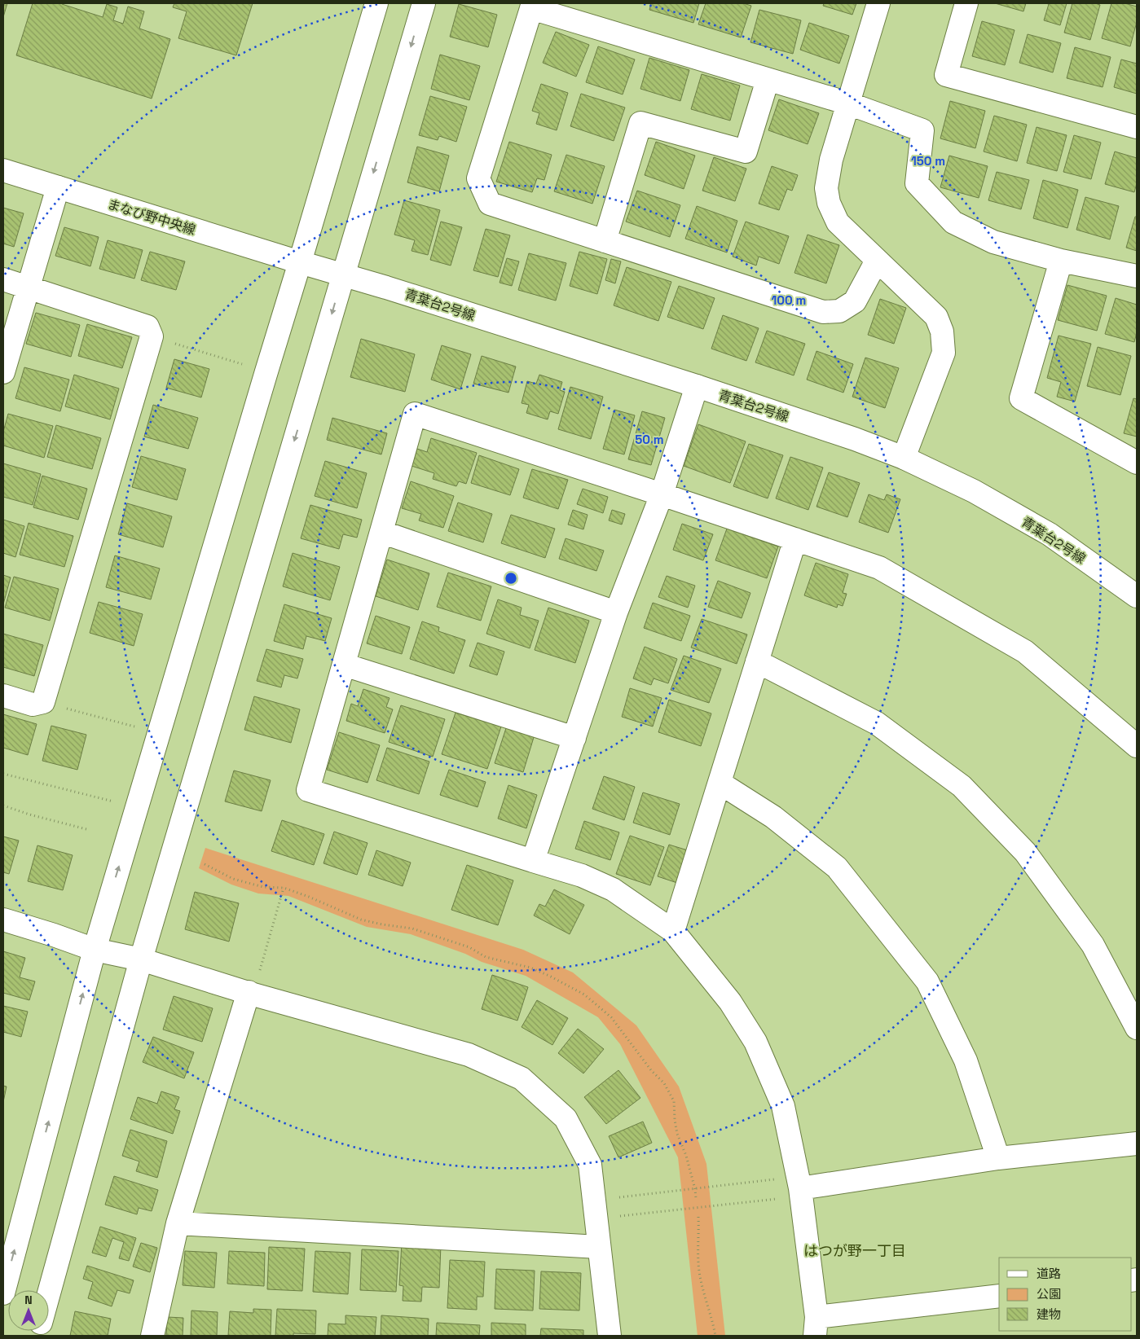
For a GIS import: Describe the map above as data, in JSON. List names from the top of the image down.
{
  "streets": {
    "street": ["まなび野中央線", "青葉台2号線"]
  },
  "crossings": [
    ["まなび野中央線", "青葉台2号線"]
  ],
  "districts": ["はつが野一丁目"],
  "legend": ["道路", "公園", "建物"],
  "north": "top",
  "rings": ["150 m", "100 m", "50 m"]
}
